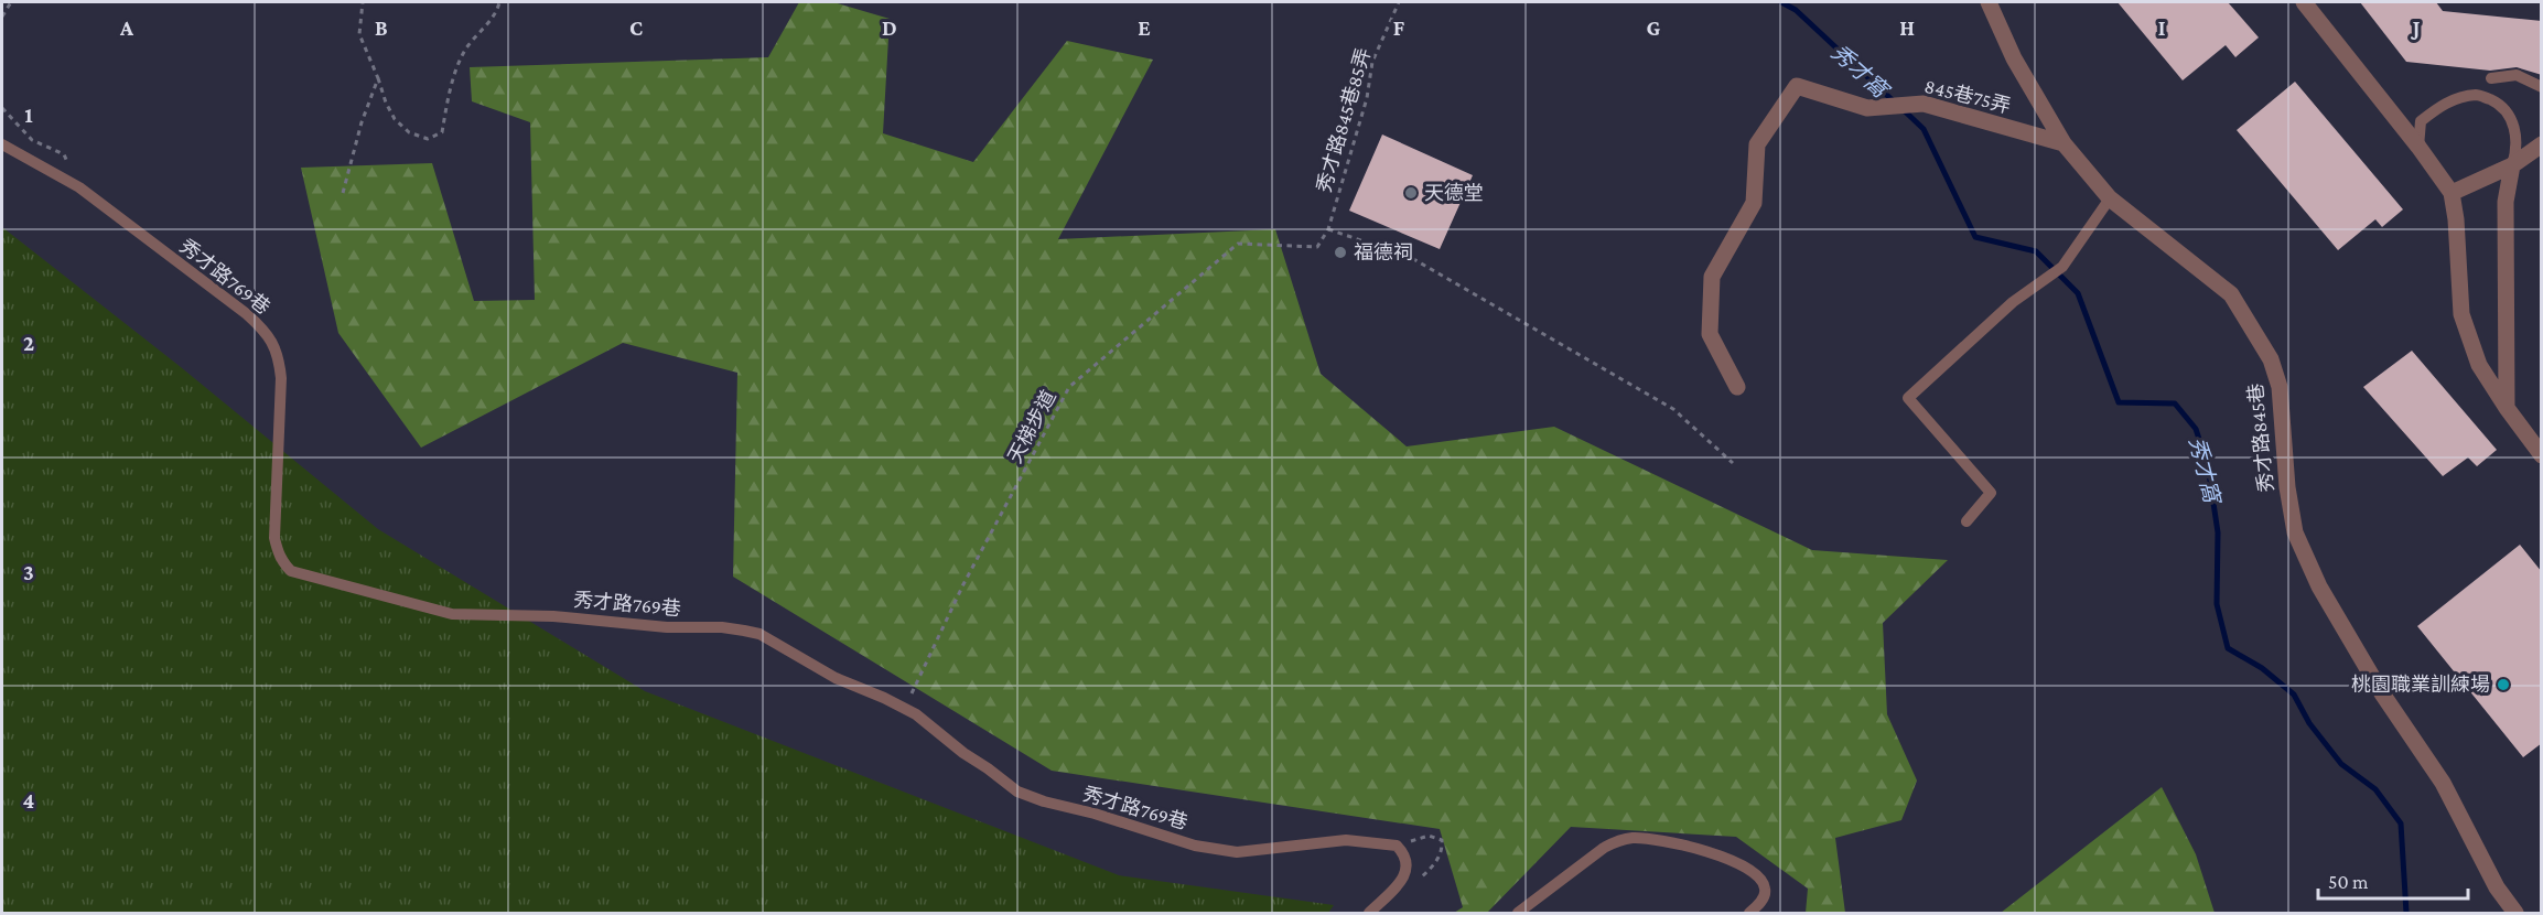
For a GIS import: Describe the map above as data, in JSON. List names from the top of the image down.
{
  "streets": {
    "street": ["845巷75弄", "秀才路845巷"],
    "lane": ["秀才路769巷"],
    "path": ["秀才路845巷85弄", "天梯步道"]
  },
  "crossings": [
    ["845巷75弄", "秀才路845巷"],
    ["秀才路845巷85弄", "天梯步道"],
    ["秀才路769巷", "天梯步道"]
  ],
  "water": ["秀才窩"],
  "places": ["天德堂", "福德祠", "桃園職業訓練場"],
  "scale_bar": "50 m",
  "grid": {
    "columns": [
      "A",
      "B",
      "C",
      "D",
      "E",
      "F",
      "G",
      "H",
      "I",
      "J"
    ],
    "rows": [
      "1",
      "2",
      "3",
      "4"
    ]
  }
}
